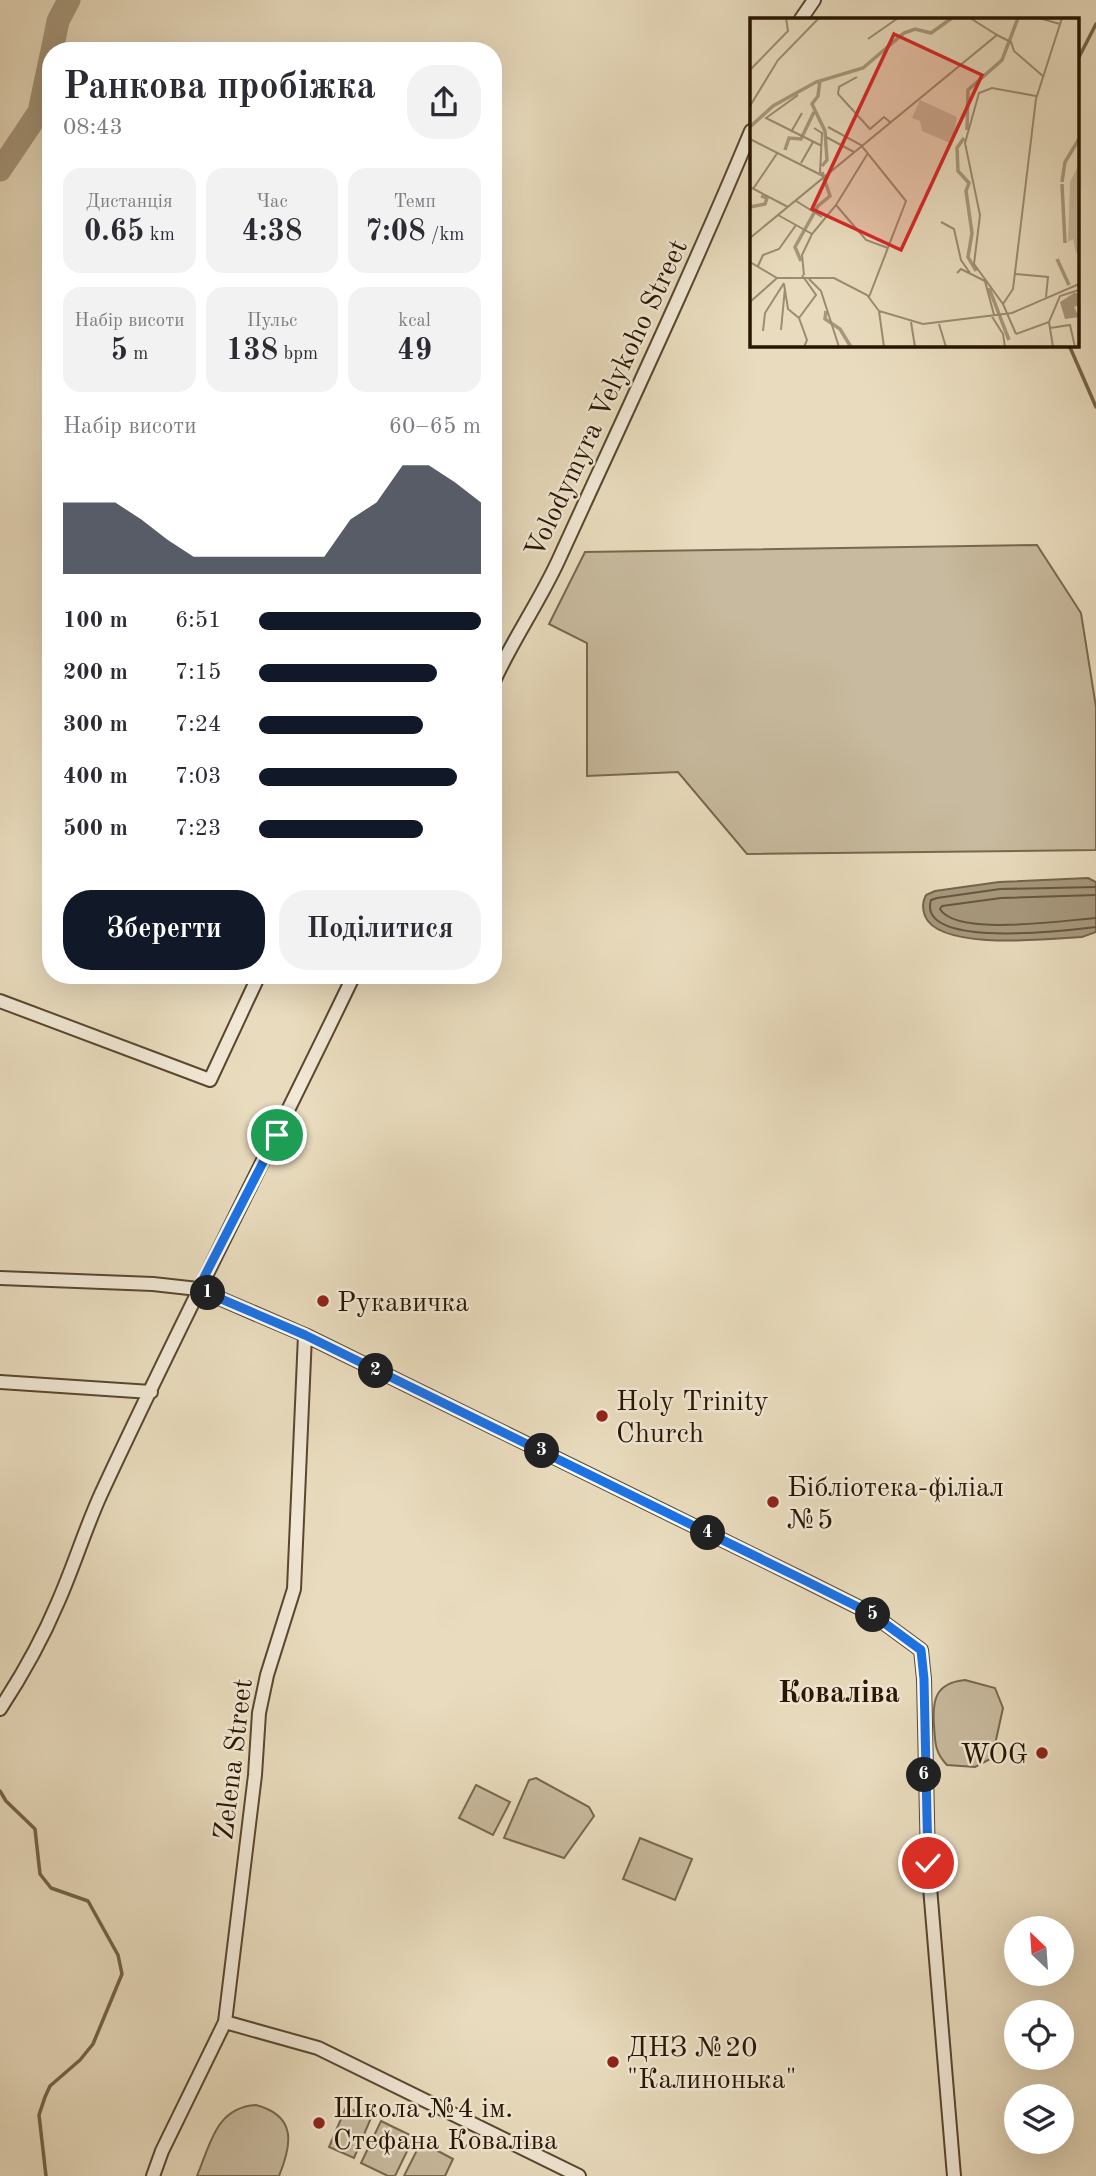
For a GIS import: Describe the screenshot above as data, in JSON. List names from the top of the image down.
{
  "streets": {
    "street": ["Volodymyra Velykoho Street", "Zelena Street"]
  },
  "districts": ["Коваліва"],
  "places": [
    "Рукавичка",
    "Holy Trinity Church",
    "Бібліотека-філіал №5",
    "WOG",
    "ДНЗ №20 \"Калинонька\"",
    "Школа №4 ім. Стефана Коваліва"
  ],
  "north": "top left",
  "page": {
    "heading": ["Ранкова пробіжка", "08:43"],
    "stats": [
      ["Дистанція", "0.65 km"],
      ["Час", "4:38"],
      ["Темп", "7:08 /km"],
      ["Набір висоти", "5 m"],
      ["Пульс", "138 bpm"],
      ["kcal", "49"]
    ],
    "chart": ["Набір висоти", "60–65 m"],
    "list": [
      {
        "name": "100 m",
        "note": "6:51"
      },
      {
        "name": "200 m",
        "note": "7:15"
      },
      {
        "name": "300 m",
        "note": "7:24"
      },
      {
        "name": "400 m",
        "note": "7:03"
      },
      {
        "name": "500 m",
        "note": "7:23"
      }
    ],
    "buttons": ["Зберегти", "Поділитися"],
    "pins": [
      "1",
      "2",
      "3",
      "4",
      "5",
      "6"
    ]
  }
}
